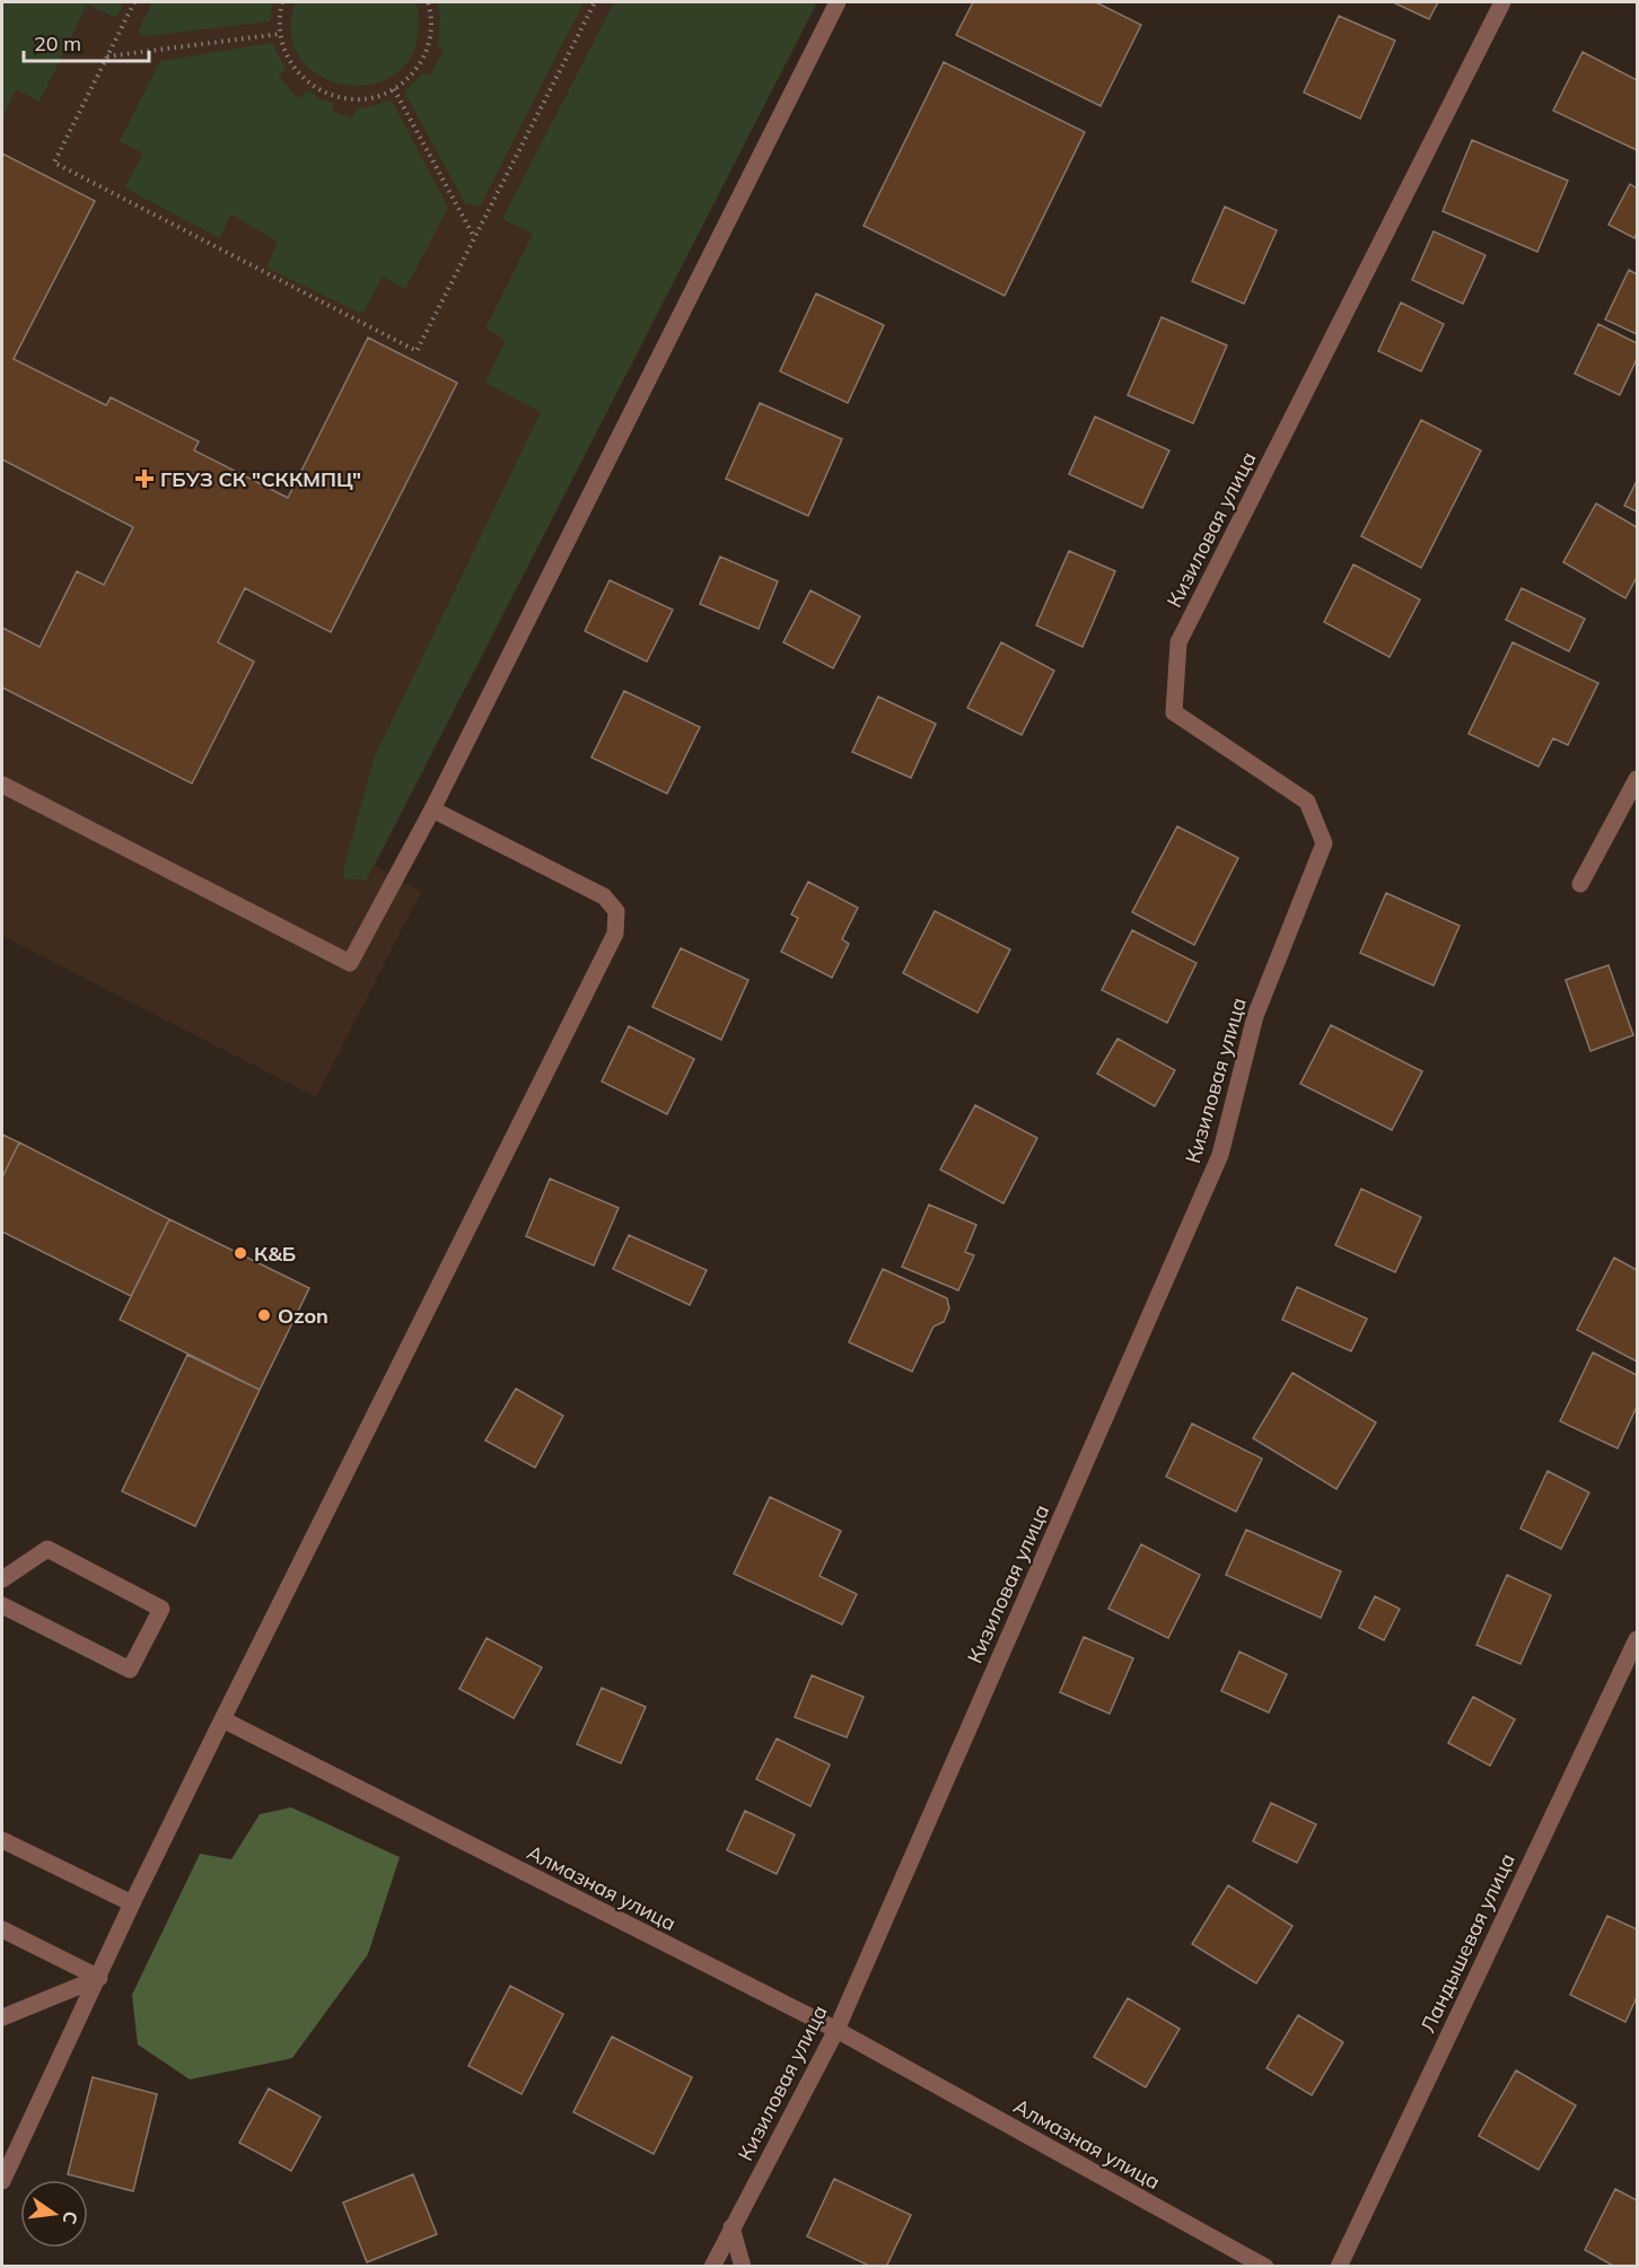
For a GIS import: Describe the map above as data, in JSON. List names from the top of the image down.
{
  "streets": {
    "street": ["Кизиловая улица", "Алмазная улица", "Ландышевая улица"]
  },
  "crossings": [
    ["Кизиловая улица", "Алмазная улица"]
  ],
  "places": {
    "health": ["ГБУЗ СК \"СККМПЦ\""],
    "other": ["К&Б", "Ozon"]
  },
  "scale_bar": "20 m",
  "north": "right"
}
